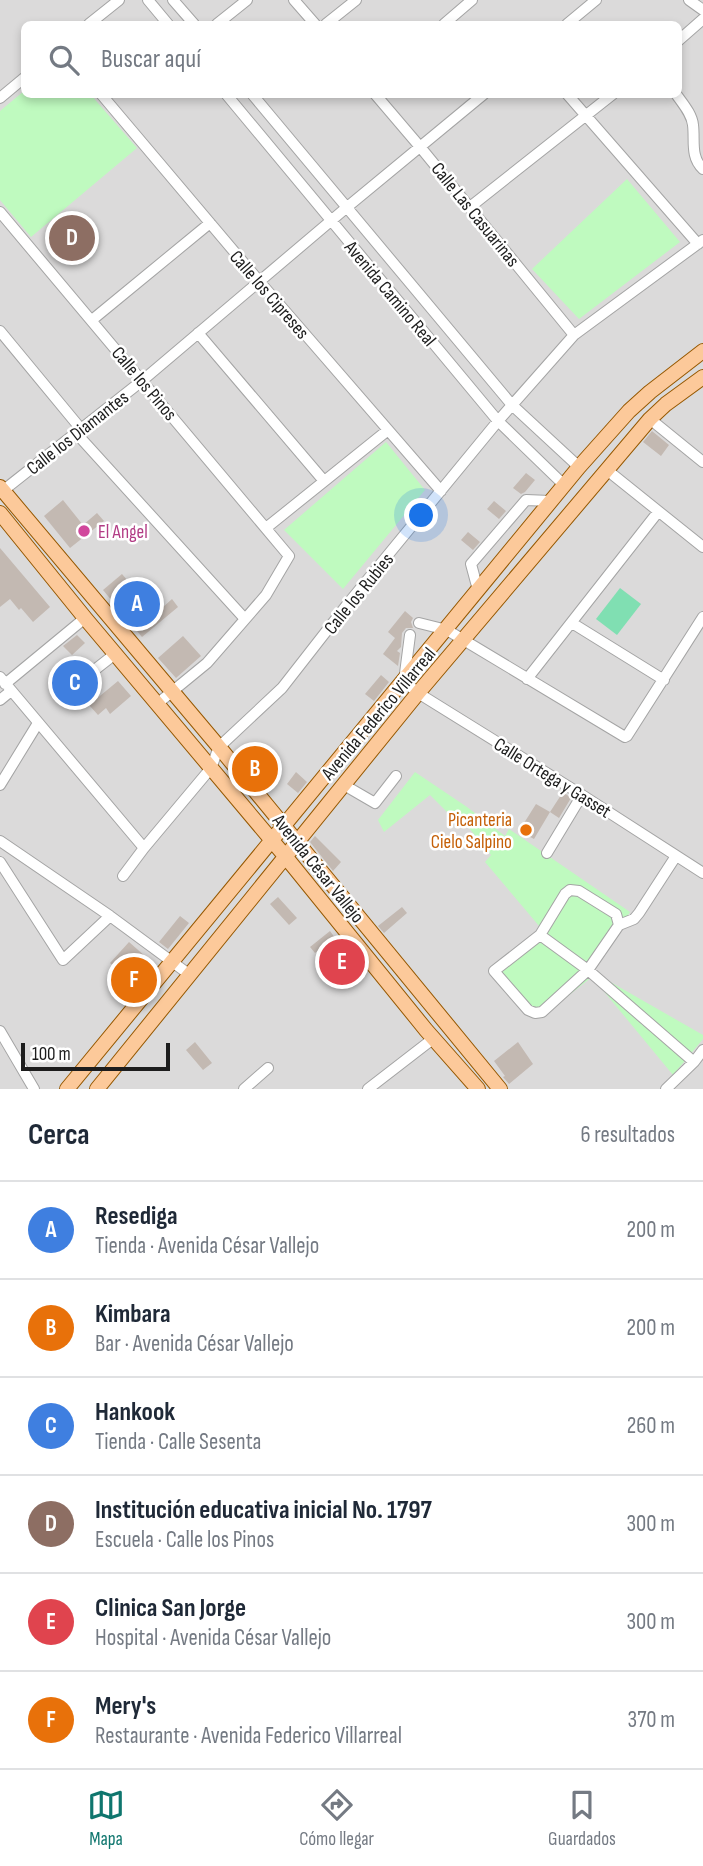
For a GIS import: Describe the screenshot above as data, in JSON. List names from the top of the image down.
{
  "streets": {
    "main road": ["Avenida Federico Villarreal", "Avenida César Vallejo"],
    "street": [
      "Calle Las Casuarinas",
      "Avenida Camino Real",
      "Calle los Cipreses",
      "Calle los Pinos",
      "Calle los Diamantes",
      "Calle los Rubies",
      "Calle Ortega y Gasset"
    ]
  },
  "crossings": [
    ["Calle Las Casuarinas", "Calle los Rubies"],
    ["Avenida Camino Real", "Calle los Diamantes"],
    ["Avenida Camino Real", "Calle los Rubies"],
    ["Avenida Camino Real", "Avenida Federico Villarreal"],
    ["Calle los Cipreses", "Calle los Diamantes"],
    ["Calle los Cipreses", "Calle los Rubies"],
    ["Calle los Pinos", "Calle los Diamantes"],
    ["Calle los Diamantes", "Avenida César Vallejo"],
    ["Calle los Rubies", "Avenida César Vallejo"],
    ["Avenida Federico Villarreal", "Calle Ortega y Gasset"],
    ["Avenida Federico Villarreal", "Avenida César Vallejo"]
  ],
  "places": ["El Angel", "Picanteria Cielo Salpino"],
  "scale_bar": "100 m",
  "page": {
    "search": "Buscar aquí",
    "pins": [
      "D",
      "A",
      "C",
      "B",
      "E",
      "F"
    ],
    "scale": "100 m",
    "heading": ["Cerca", "6 resultados"],
    "list": [
      {
        "mark": "A",
        "name": "Resediga",
        "note": "Tienda · Avenida César Vallejo",
        "value": "200 m"
      },
      {
        "mark": "B",
        "name": "Kimbara",
        "note": "Bar · Avenida César Vallejo",
        "value": "200 m"
      },
      {
        "mark": "C",
        "name": "Hankook",
        "note": "Tienda · Calle Sesenta",
        "value": "260 m"
      },
      {
        "mark": "D",
        "name": "Institución educativa inicial No. 1797",
        "note": "Escuela · Calle los Pinos",
        "value": "300 m"
      },
      {
        "mark": "E",
        "name": "Clinica San Jorge",
        "note": "Hospital · Avenida César Vallejo",
        "value": "300 m"
      },
      {
        "mark": "F",
        "name": "Mery's",
        "note": "Restaurante · Avenida Federico Villarreal",
        "value": "370 m"
      }
    ],
    "nav": ["Mapa", "Cómo llegar", "Guardados"]
  }
}
